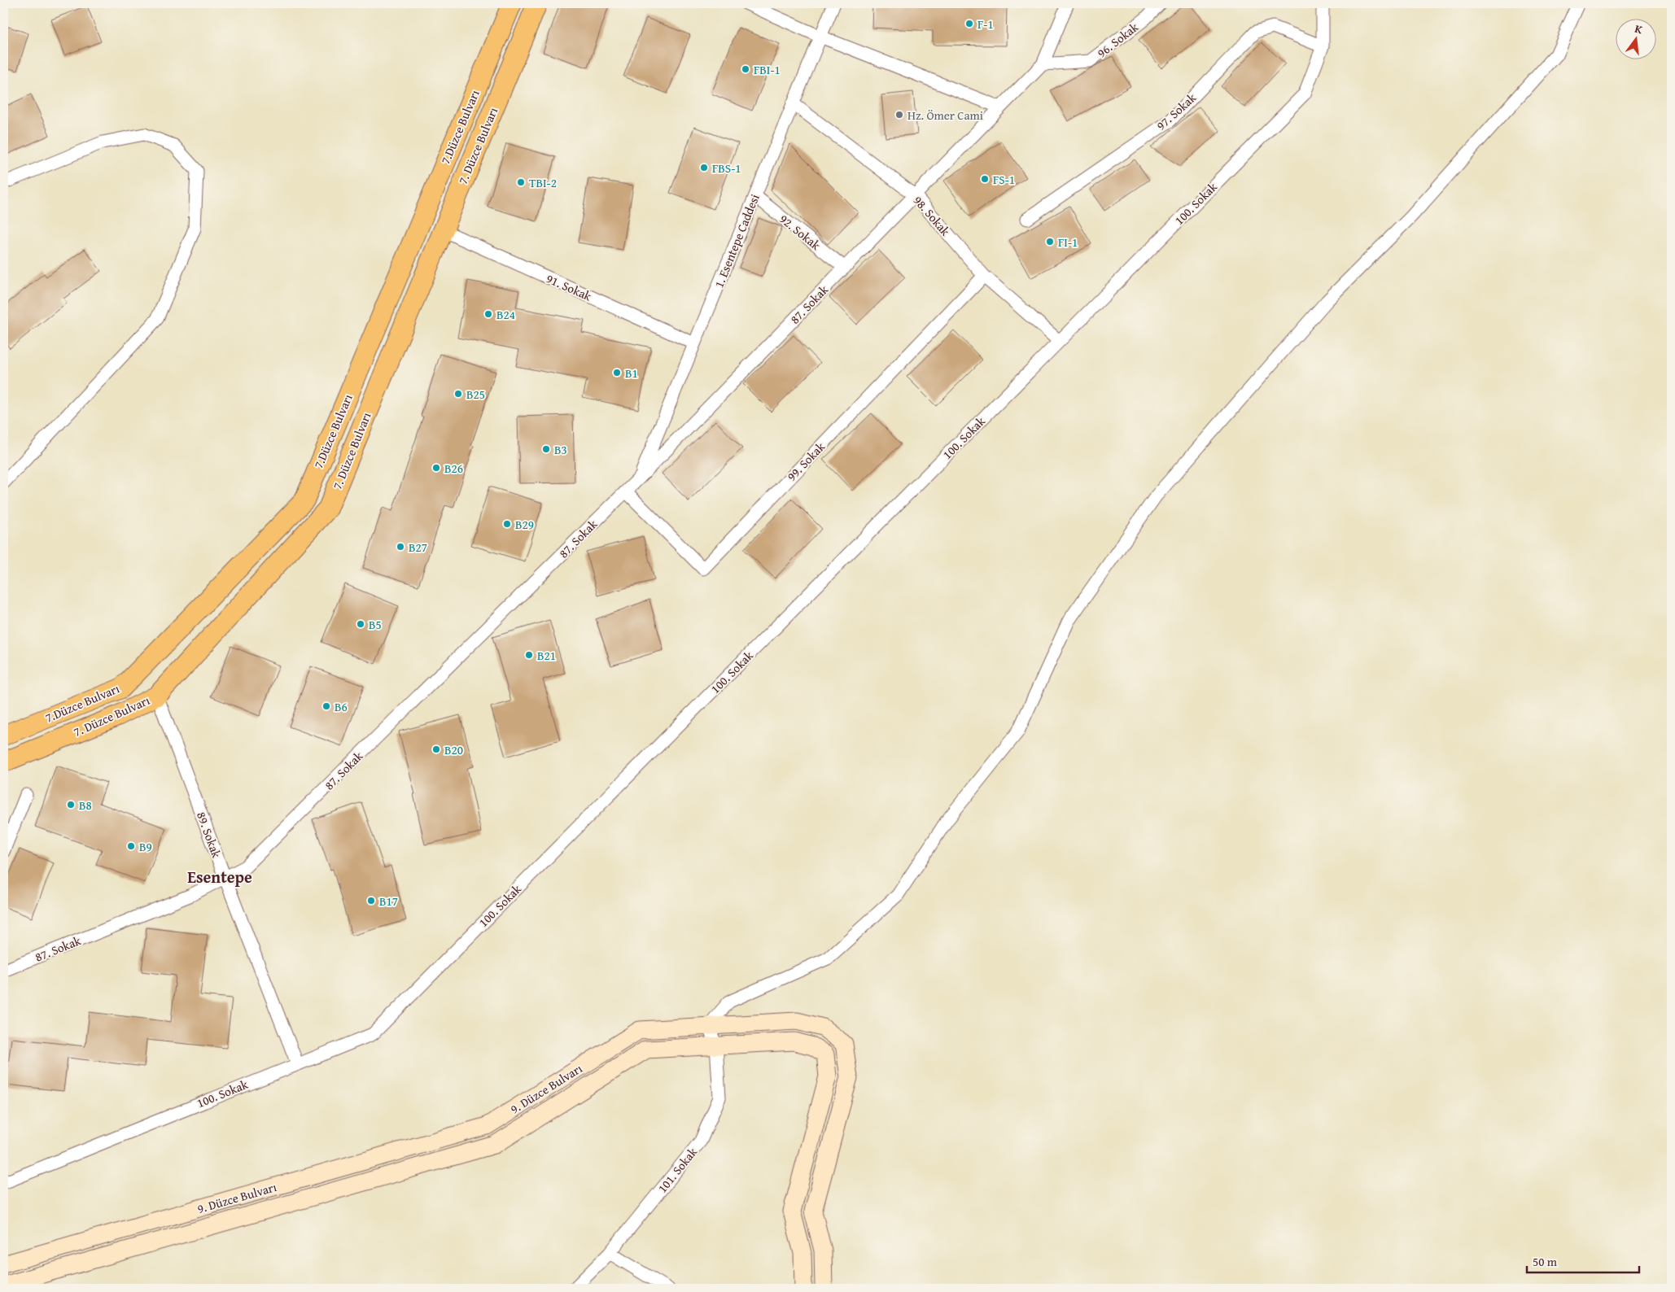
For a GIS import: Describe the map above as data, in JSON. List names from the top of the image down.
{
  "streets": {
    "main road": ["7.Düzce Bulvarı", "7. Düzce Bulvarı", "9. Düzce Bulvarı"],
    "street": [
      "96. Sokak",
      "97. Sokak",
      "100. Sokak",
      "98. Sokak",
      "92. Sokak",
      "1. Esentepe Caddesi",
      "91. Sokak",
      "87. Sokak",
      "99. Sokak",
      "89. Sokak",
      "101. Sokak"
    ]
  },
  "crossings": [
    ["96. Sokak", "87. Sokak"],
    ["97. Sokak", "100. Sokak"],
    ["7. Düzce Bulvarı", "91. Sokak"],
    ["7. Düzce Bulvarı", "89. Sokak"],
    ["100. Sokak", "98. Sokak"],
    ["100. Sokak", "89. Sokak"],
    ["98. Sokak", "1. Esentepe Caddesi"],
    ["98. Sokak", "87. Sokak"],
    ["98. Sokak", "99. Sokak"],
    ["92. Sokak", "1. Esentepe Caddesi"],
    ["92. Sokak", "87. Sokak"],
    ["1. Esentepe Caddesi", "91. Sokak"],
    ["1. Esentepe Caddesi", "87. Sokak"],
    ["87. Sokak", "99. Sokak"],
    ["87. Sokak", "89. Sokak"],
    ["9. Düzce Bulvarı", "101. Sokak"]
  ],
  "districts": ["Esentepe"],
  "places": [
    "F-1",
    "FBI-1",
    "Hz. Ömer Cami",
    "FBS-1",
    "FS-1",
    "TBI-2",
    "FI-1",
    "B24",
    "B1",
    "B25",
    "B3",
    "B26",
    "B29",
    "B27",
    "B5",
    "B21",
    "B6",
    "B20",
    "B8",
    "B9",
    "B17"
  ],
  "scale_bar": "50 m",
  "north": "top"
}
